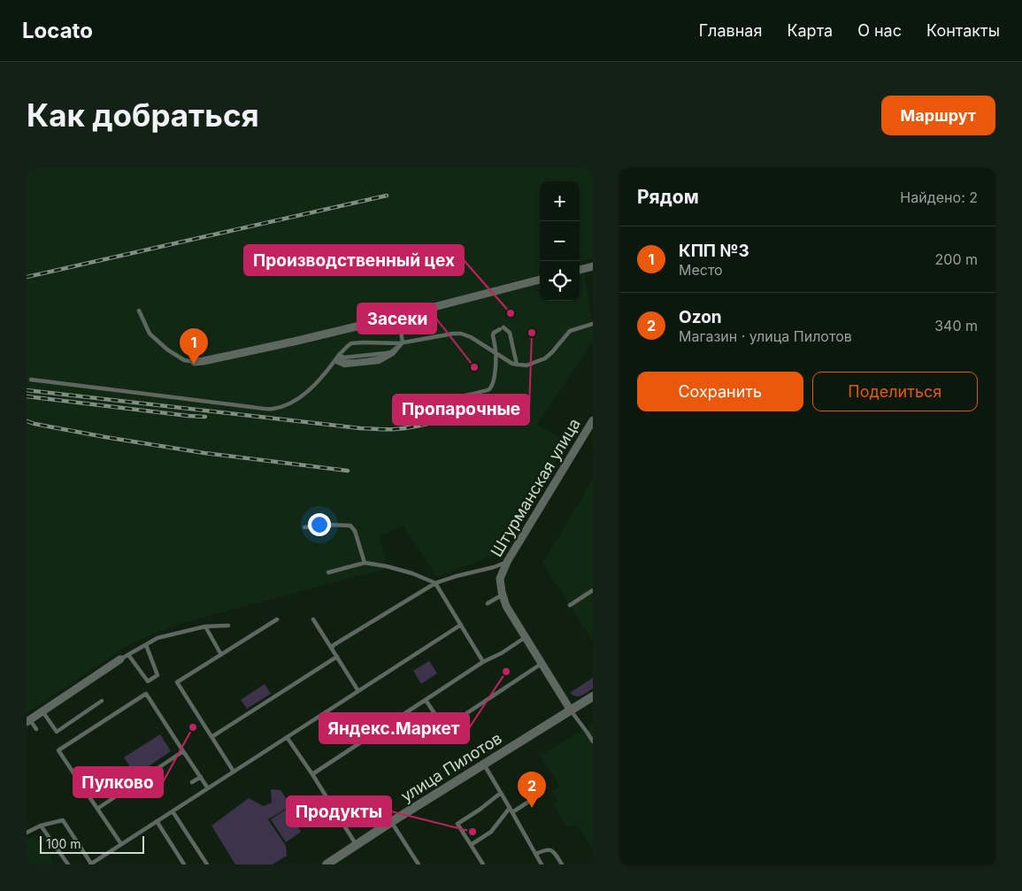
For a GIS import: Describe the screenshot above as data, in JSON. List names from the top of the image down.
{
  "streets": {
    "street": ["Штурманская улица", "улица Пилотов"]
  },
  "crossings": [
    ["Штурманская улица", "улица Пилотов"]
  ],
  "places": [
    "Производственный цех",
    "Пропарочные",
    "Засеки",
    "Яндекс.Маркет",
    "Пулково",
    "Продукты"
  ],
  "scale_bar": "100 m",
  "page": {
    "header": "Locato",
    "nav": [
      "Главная",
      "Карта",
      "О нас",
      "Контакты"
    ],
    "buttons": [
      "Маршрут",
      ["Сохранить", "Поделиться"]
    ],
    "title": "Как добраться",
    "heading": ["Рядом", "Найдено: 2"],
    "map_buttons": ["+", "−"],
    "list": [
      {
        "mark": "1",
        "name": "КПП №3",
        "note": "Место",
        "value": "200 m"
      },
      {
        "mark": "2",
        "name": "Ozon",
        "note": "Магазин · улица Пилотов",
        "value": "340 m"
      }
    ],
    "pins": ["1", "2"],
    "scale": "100 m"
  }
}
